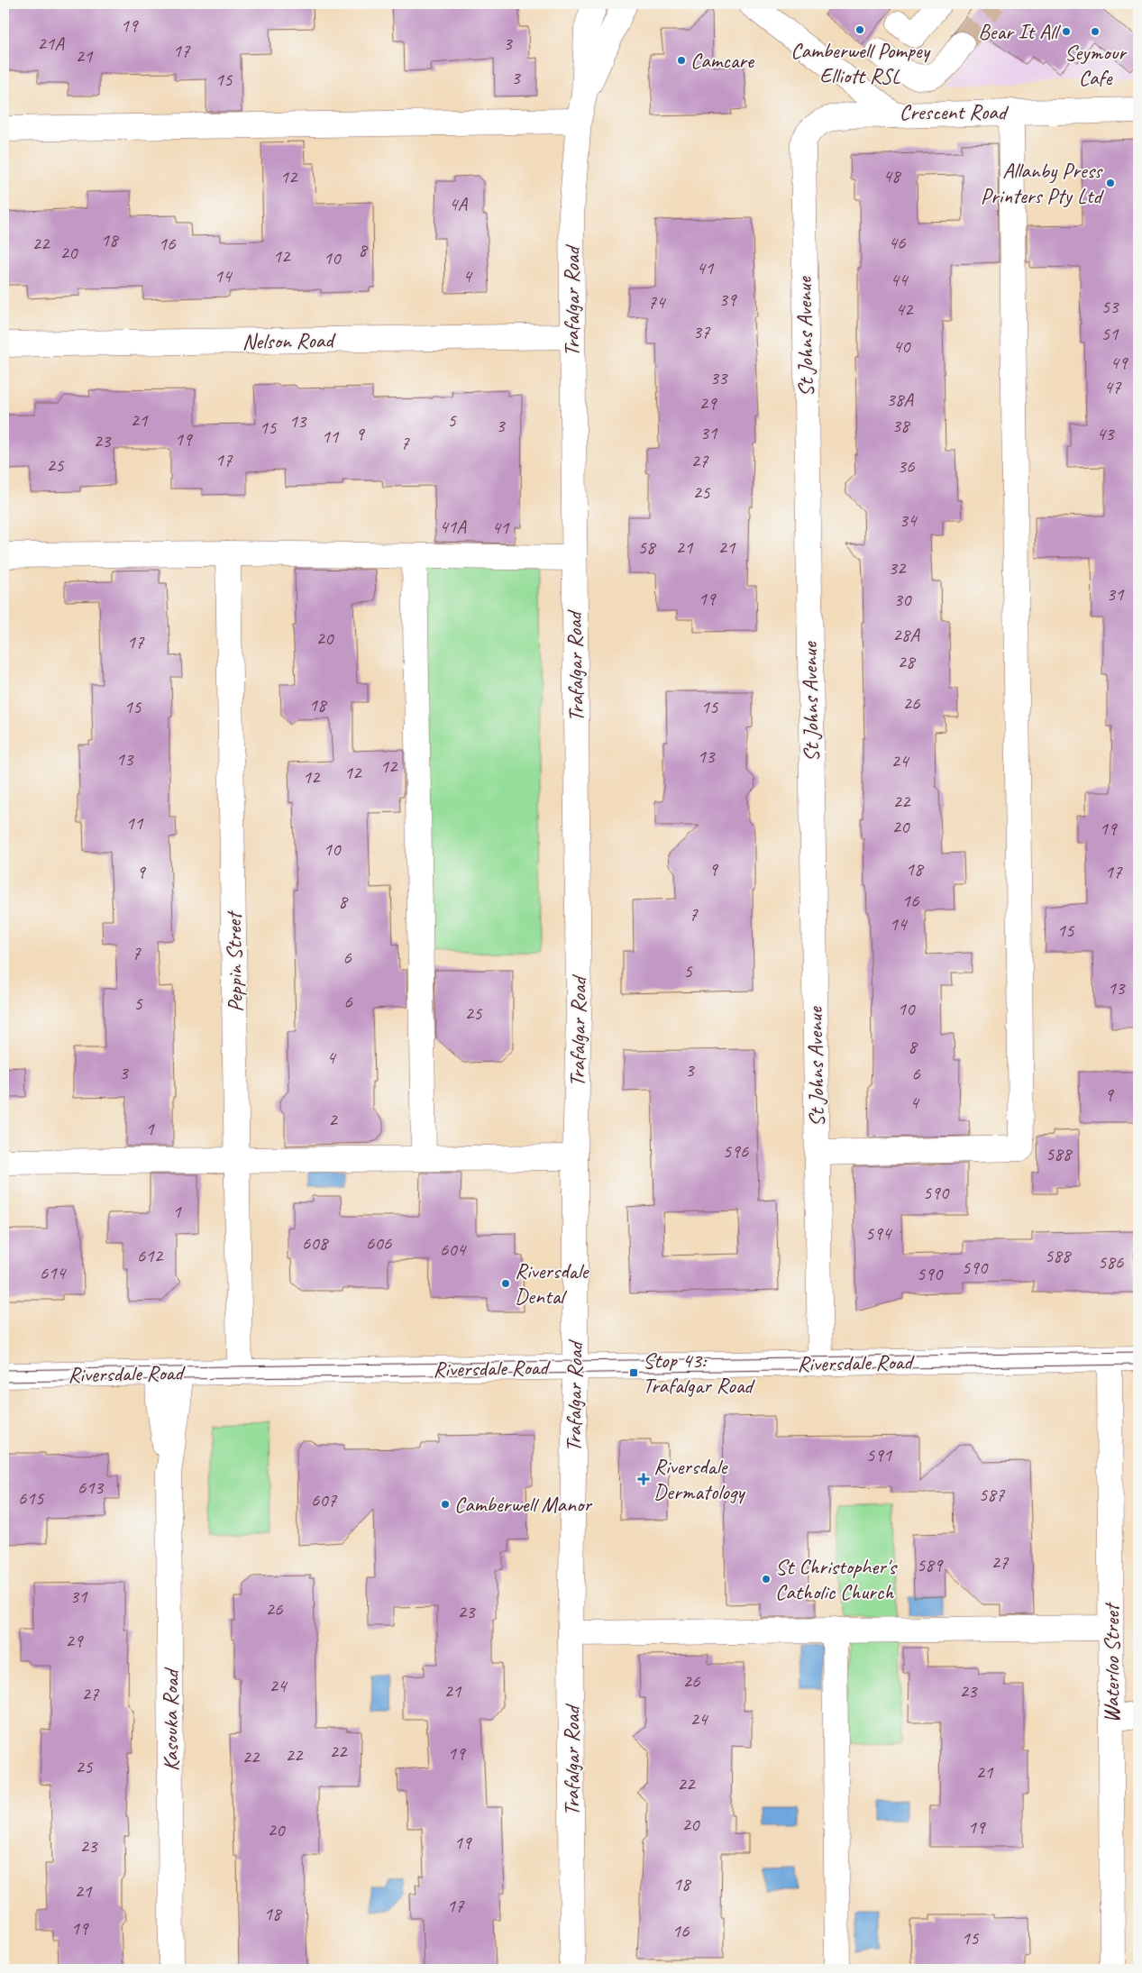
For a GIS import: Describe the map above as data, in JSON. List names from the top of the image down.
{
  "streets": {
    "street": [
      "Crescent Road",
      "Trafalgar Road",
      "St Johns Avenue",
      "Nelson Road",
      "Peppin Street",
      "Riversdale Road",
      "Waterloo Street",
      "Kasouka Road"
    ]
  },
  "crossings": [
    ["Crescent Road", "St Johns Avenue"],
    ["Trafalgar Road", "Nelson Road"],
    ["Trafalgar Road", "Riversdale Road"],
    ["St Johns Avenue", "Riversdale Road"],
    ["Peppin Street", "Riversdale Road"],
    ["Riversdale Road", "Waterloo Street"],
    ["Riversdale Road", "Kasouka Road"]
  ],
  "places": {
    "other": [
      "Camberwell Pompey Elliott RSL",
      "Bear It All",
      "Seymour Cafe",
      "Camcare",
      "Allanby Press Printers Pty Ltd",
      "Riversdale Dental",
      "Camberwell Manor",
      "St Christopher's Catholic Church"
    ],
    "transit": ["Stop 43: Trafalgar Road"],
    "health": ["Riversdale Dermatology"]
  },
  "house_numbers": [
    "19",
    "21A",
    "3",
    "17",
    "21",
    "3",
    "15",
    "48",
    "12",
    "4A",
    "18",
    "46",
    "22",
    "16",
    "8",
    "20",
    "12",
    "10",
    "41",
    "14",
    "4",
    "44",
    "39",
    "74",
    "53",
    "42",
    "37",
    "51",
    "40",
    "49",
    "33",
    "47",
    "38A",
    "29",
    "21",
    "5",
    "13",
    "3",
    "38",
    "15",
    "31",
    "9",
    "43",
    "11",
    "19",
    "23",
    "7",
    "17",
    "27",
    "25",
    "36",
    "25",
    "34",
    "41A",
    "41",
    "58",
    "21",
    "21",
    "32",
    "31",
    "19",
    "30",
    "28A",
    "20",
    "17",
    "28",
    "26",
    "18",
    "15",
    "15",
    "13",
    "13",
    "24",
    "12",
    "12",
    "12",
    "22",
    "11",
    "20",
    "19",
    "10",
    "9",
    "18",
    "9",
    "17",
    "16",
    "8",
    "7",
    "14",
    "15",
    "7",
    "6",
    "5",
    "13",
    "6",
    "5",
    "10",
    "25",
    "8",
    "4",
    "3",
    "3",
    "6",
    "9",
    "4",
    "2",
    "1",
    "596",
    "588",
    "590",
    "1",
    "594",
    "608",
    "606",
    "604",
    "612",
    "588",
    "586",
    "590",
    "614",
    "590",
    "591",
    "613",
    "587",
    "615",
    "607",
    "27",
    "589",
    "31",
    "26",
    "23",
    "29",
    "26",
    "24",
    "21",
    "23",
    "27",
    "24",
    "22",
    "19",
    "22",
    "22",
    "25",
    "21",
    "22",
    "20",
    "19",
    "20",
    "19",
    "23",
    "18",
    "21",
    "17",
    "18",
    "19",
    "16",
    "15"
  ]
}
